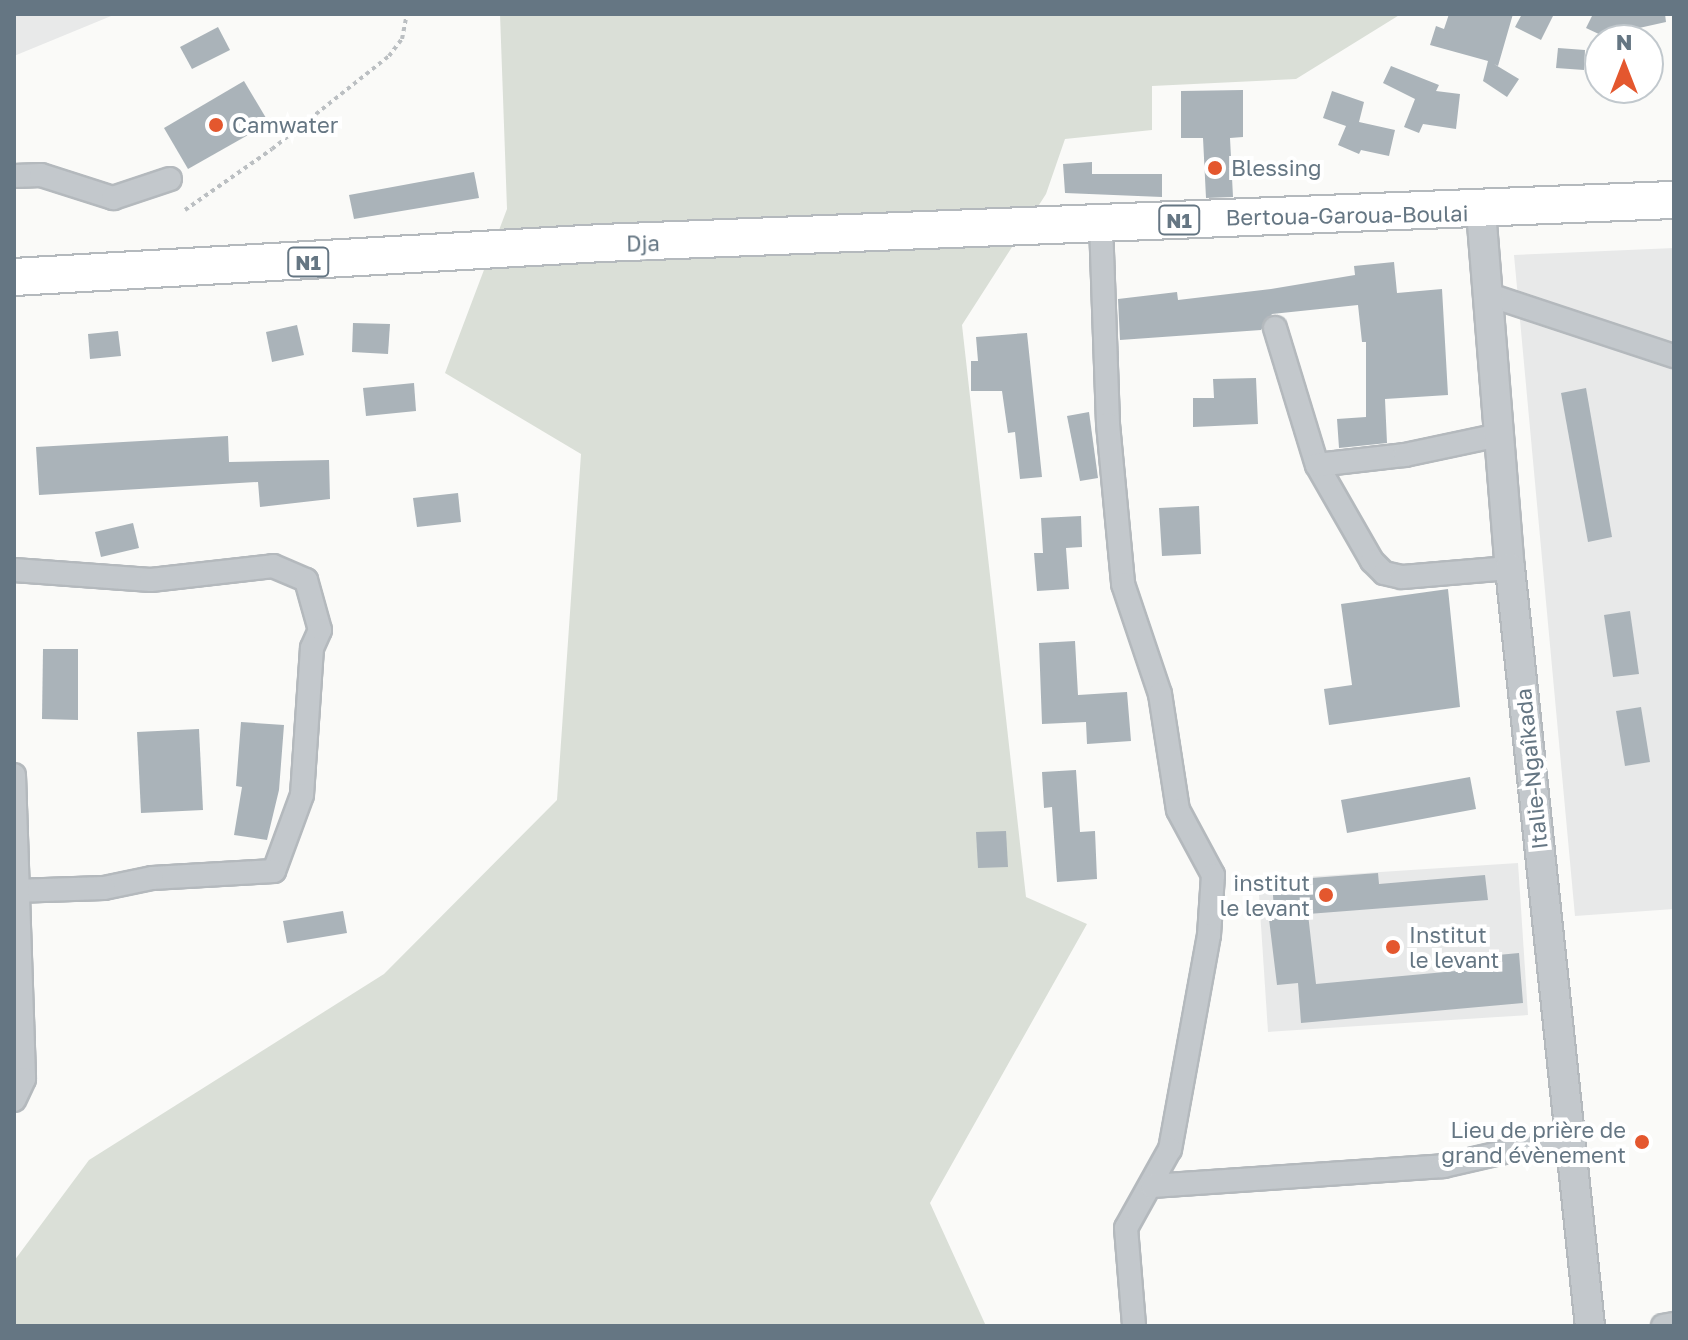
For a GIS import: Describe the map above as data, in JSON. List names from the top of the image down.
{
  "streets": {
    "highway": ["Bertoua-Garoua-Boulai", "N1", "Dja"],
    "street": ["Italie-Ngaîkada"]
  },
  "crossings": [
    ["Bertoua-Garoua-Boulai", "Dja"],
    ["Bertoua-Garoua-Boulai", "Italie-Ngaîkada"]
  ],
  "places": [
    "Camwater",
    "Blessing",
    "institut le levant",
    "Institut le levant",
    "Lieu de prière de grand évènement"
  ],
  "north": "top"
}
